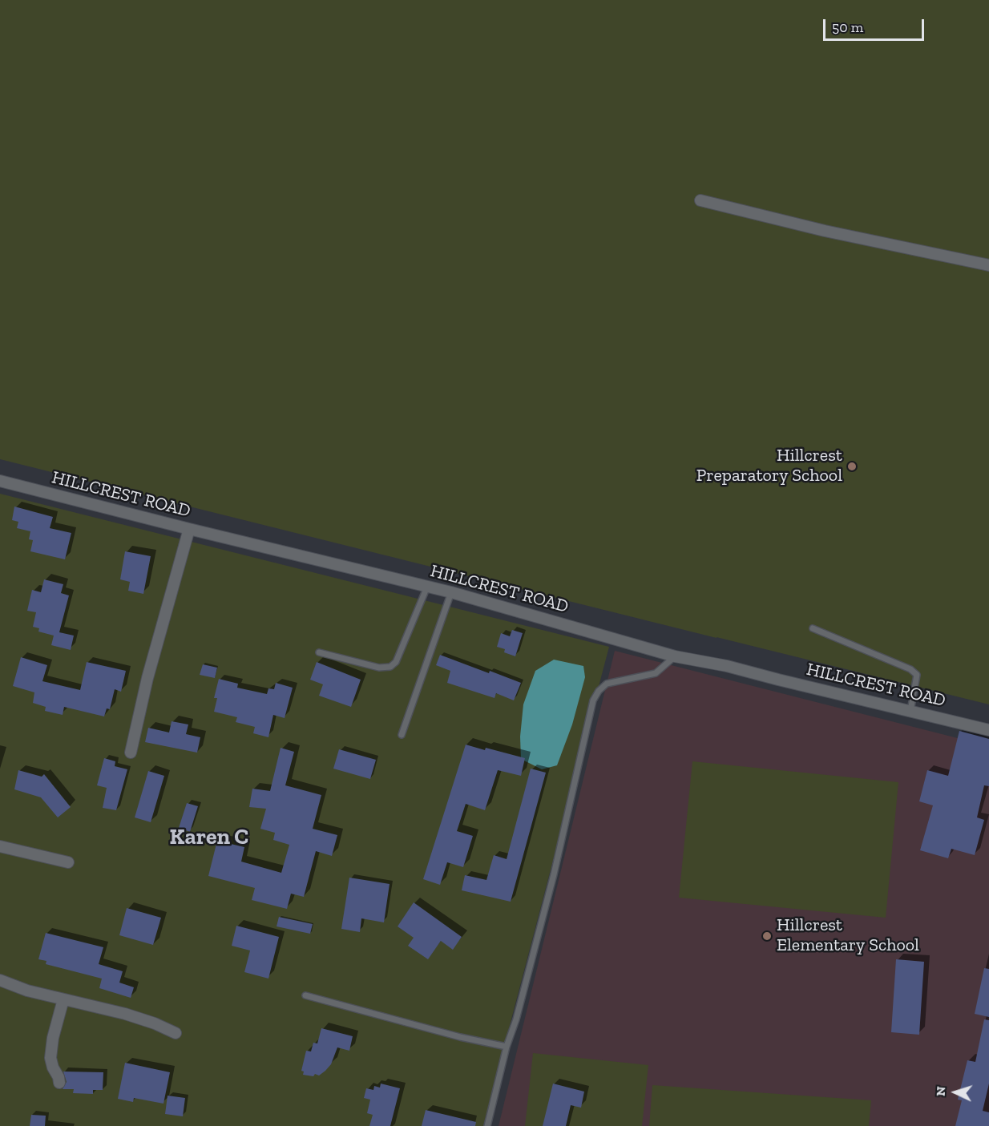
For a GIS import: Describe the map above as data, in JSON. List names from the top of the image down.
{
  "streets": {
    "street": ["HILLCREST ROAD"]
  },
  "districts": ["Karen C"],
  "places": ["Hillcrest Preparatory School", "Hillcrest Elementary School"],
  "scale_bar": "50 m",
  "north": "left"
}
